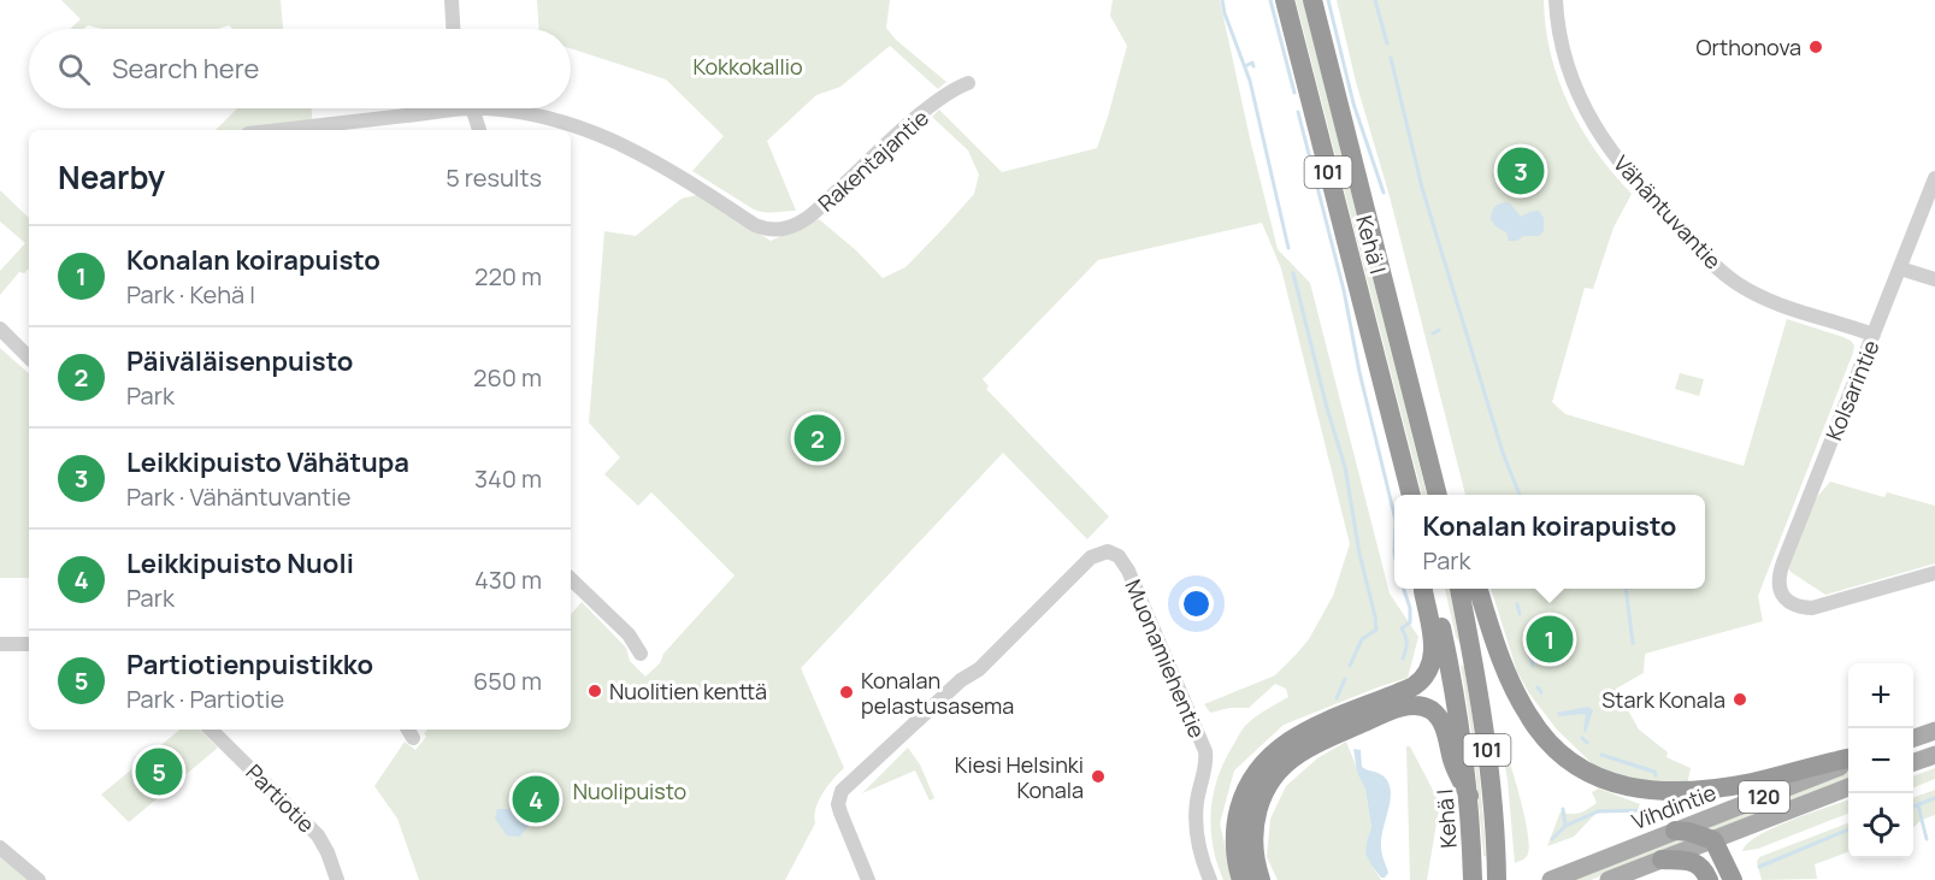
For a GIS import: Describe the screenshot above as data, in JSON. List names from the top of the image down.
{
  "streets": {
    "highway": ["101", "Kehä I"],
    "main road": ["120", "Vihdintie"],
    "street": [
      "Rakentajantie",
      "Vähäntuvantie",
      "Kolsarintie",
      "Muonamiehentie",
      "Partiotie"
    ]
  },
  "crossings": [
    ["Vähäntuvantie", "Kolsarintie"]
  ],
  "parks": ["Kokkokallio", "Nuolipuisto"],
  "places": [
    "Orthonova",
    "Nuolitien kenttä",
    "Konalan pelastusasema",
    "Stark Konala",
    "Kiesi Helsinki Konala"
  ],
  "page": {
    "search": "Search here",
    "heading": ["Nearby", "5 results"],
    "pins": [
      "3",
      "2",
      "1",
      "5",
      "4"
    ],
    "list": [
      {
        "mark": "1",
        "name": "Konalan koirapuisto",
        "note": "Park · Kehä I",
        "value": "220 m"
      },
      {
        "mark": "2",
        "name": "Päiväläisenpuisto",
        "note": "Park",
        "value": "260 m"
      },
      {
        "mark": "3",
        "name": "Leikkipuisto Vähätupa",
        "note": "Park · Vähäntuvantie",
        "value": "340 m"
      },
      {
        "mark": "4",
        "name": "Leikkipuisto Nuoli",
        "note": "Park",
        "value": "430 m"
      },
      {
        "mark": "5",
        "name": "Partiotienpuistikko",
        "note": "Park · Partiotie",
        "value": "650 m"
      }
    ],
    "popup": ["Konalan koirapuisto", "Park"],
    "map_buttons": ["+", "−"]
  }
}
